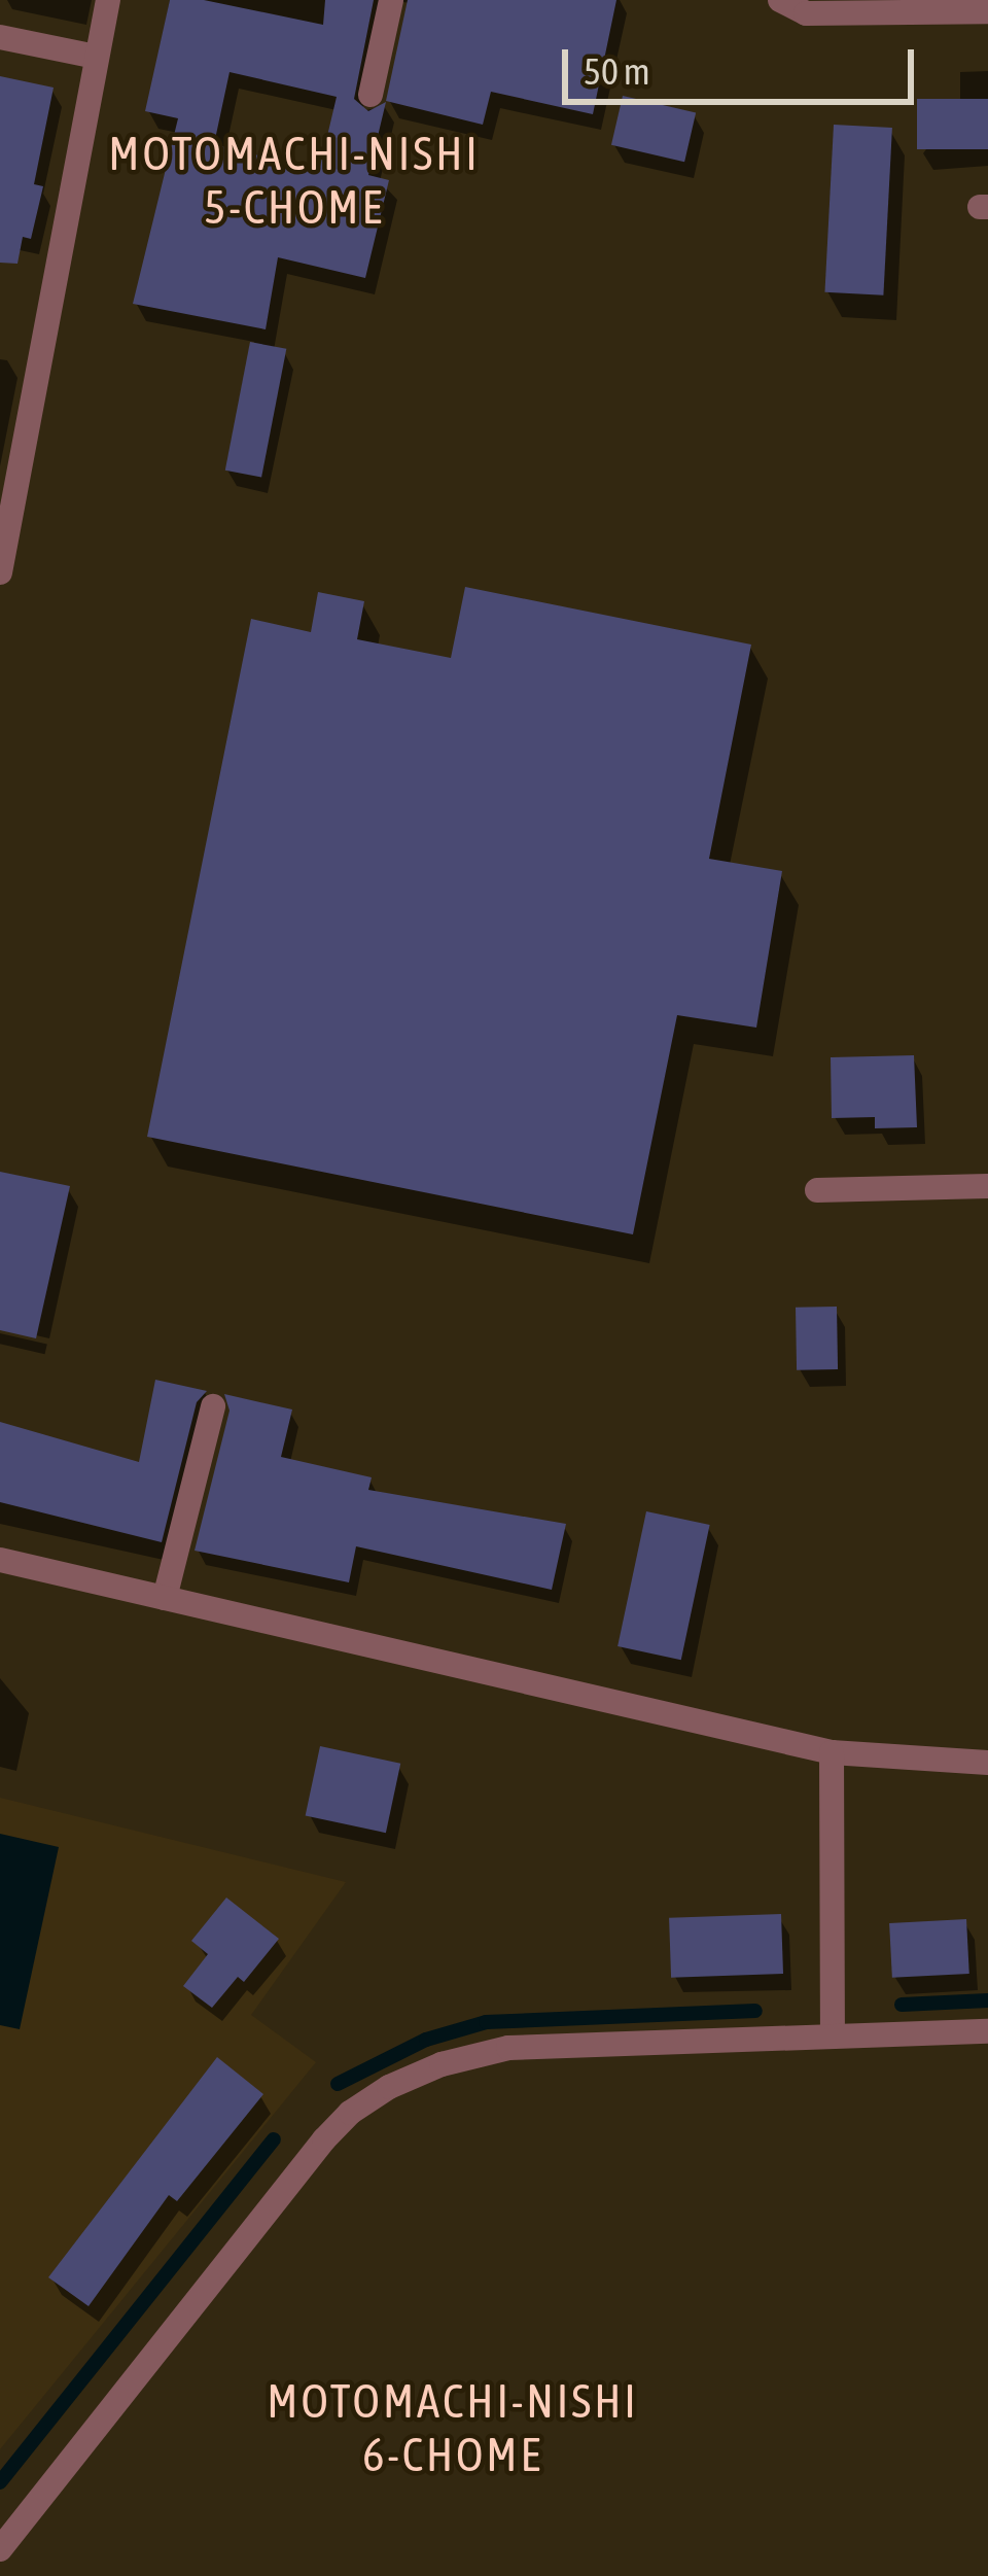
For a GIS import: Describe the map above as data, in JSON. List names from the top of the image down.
{
  "districts": ["MOTOMACHI-NISHI 5-CHOME", "MOTOMACHI-NISHI 6-CHOME"],
  "scale_bar": "50 m"
}
